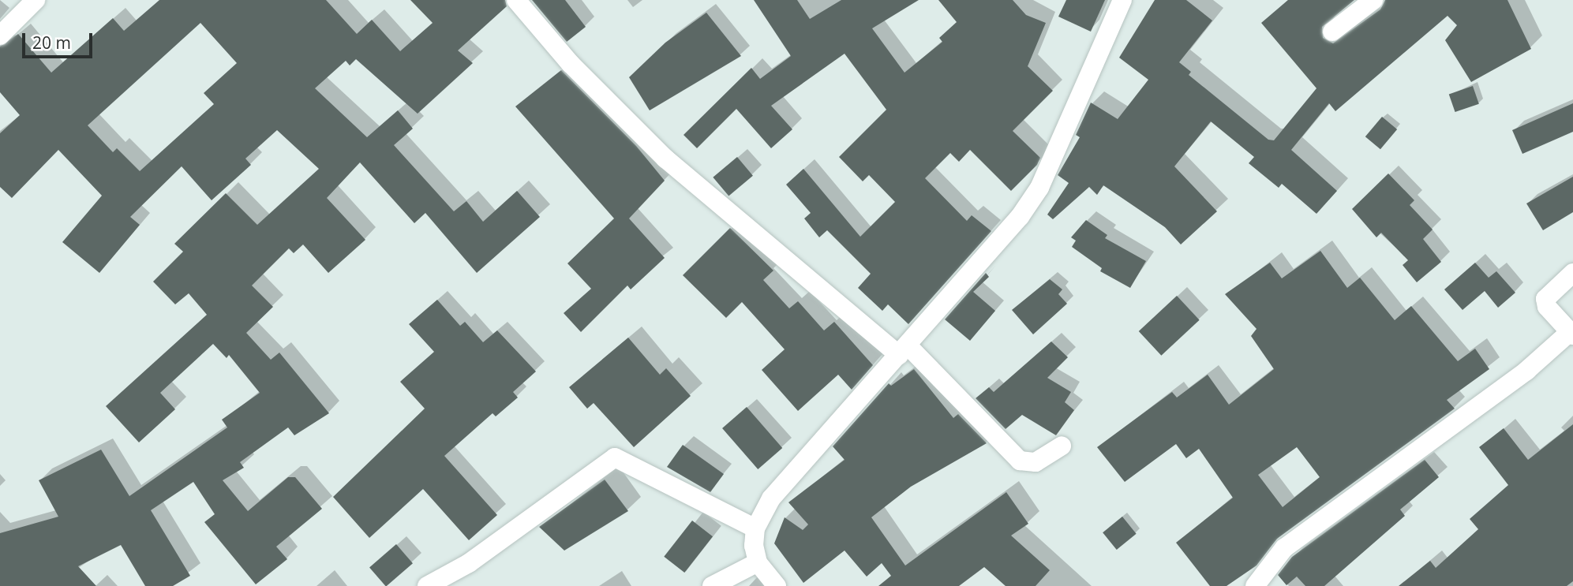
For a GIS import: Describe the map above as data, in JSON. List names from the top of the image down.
{
  "scale_bar": "20 m"
}
